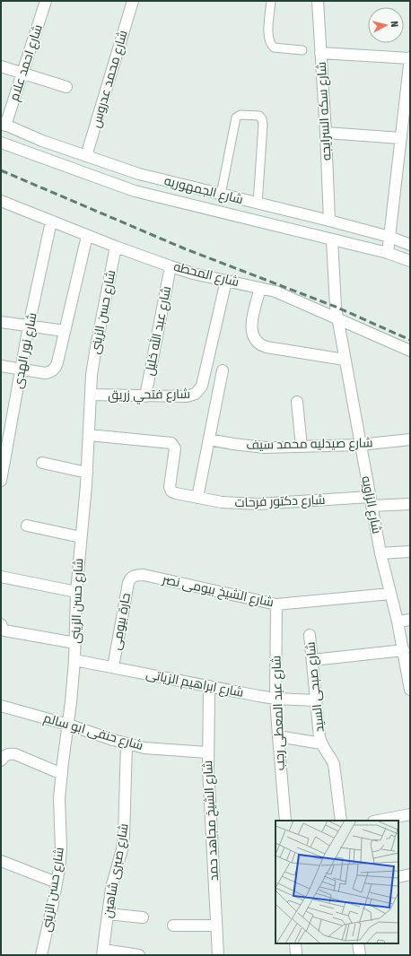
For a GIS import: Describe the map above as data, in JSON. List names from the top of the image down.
{
  "streets": {
    "street": [
      "شارع احمد علام",
      "شارع محمد عدروس",
      "شارع سكه السرايجه",
      "شارع الجمهوريه",
      "شارع المحطه",
      "شارع حسن الزينى",
      "شارع عبد الله خليل",
      "شارع نور الهدى",
      "شارع فتحي زريق",
      "شارع صيدليه محمد سيف",
      "شارع دكتور فرحات",
      "شارع الزاويه",
      "شارع الشيخ بيومى نصر",
      "حارة بيومى",
      "شارع ابراهيم الزياتى",
      "شارع صبحى السيد",
      "شارع عبد المعطى رجب",
      "شارع حنفى ابو سالم",
      "شارع الشيخ مجاهد حمد",
      "شارع صبرى شاهين"
    ]
  },
  "crossings": [
    ["شارع احمد علام", "شارع الجمهوريه"],
    ["شارع محمد عدروس", "شارع الجمهوريه"],
    ["شارع سكه السرايجه", "شارع الجمهوريه"],
    ["شارع المحطه", "شارع حسن الزينى"],
    ["شارع المحطه", "شارع عبد الله خليل"],
    ["شارع المحطه", "شارع نور الهدى"],
    ["شارع المحطه", "شارع فتحي زريق"],
    ["شارع المحطه", "شارع الزاويه"],
    ["شارع حسن الزينى", "شارع فتحي زريق"],
    ["شارع حسن الزينى", "شارع دكتور فرحات"],
    ["شارع حسن الزينى", "شارع ابراهيم الزياتى"],
    ["شارع حسن الزينى", "شارع حنفى ابو سالم"],
    ["شارع عبد الله خليل", "شارع فتحي زريق"],
    ["شارع صيدليه محمد سيف", "شارع الزاويه"],
    ["شارع دكتور فرحات", "شارع الزاويه"],
    ["شارع الزاويه", "شارع الشيخ بيومى نصر"],
    ["شارع الشيخ بيومى نصر", "حارة بيومى"],
    ["شارع الشيخ بيومى نصر", "شارع عبد المعطى رجب"],
    ["حارة بيومى", "شارع ابراهيم الزياتى"],
    ["شارع ابراهيم الزياتى", "شارع صبحى السيد"],
    ["شارع ابراهيم الزياتى", "شارع عبد المعطى رجب"],
    ["شارع ابراهيم الزياتى", "شارع الشيخ مجاهد حمد"],
    ["شارع حنفى ابو سالم", "شارع الشيخ مجاهد حمد"],
    ["شارع حنفى ابو سالم", "شارع صبرى شاهين"]
  ],
  "north": "right"
}
